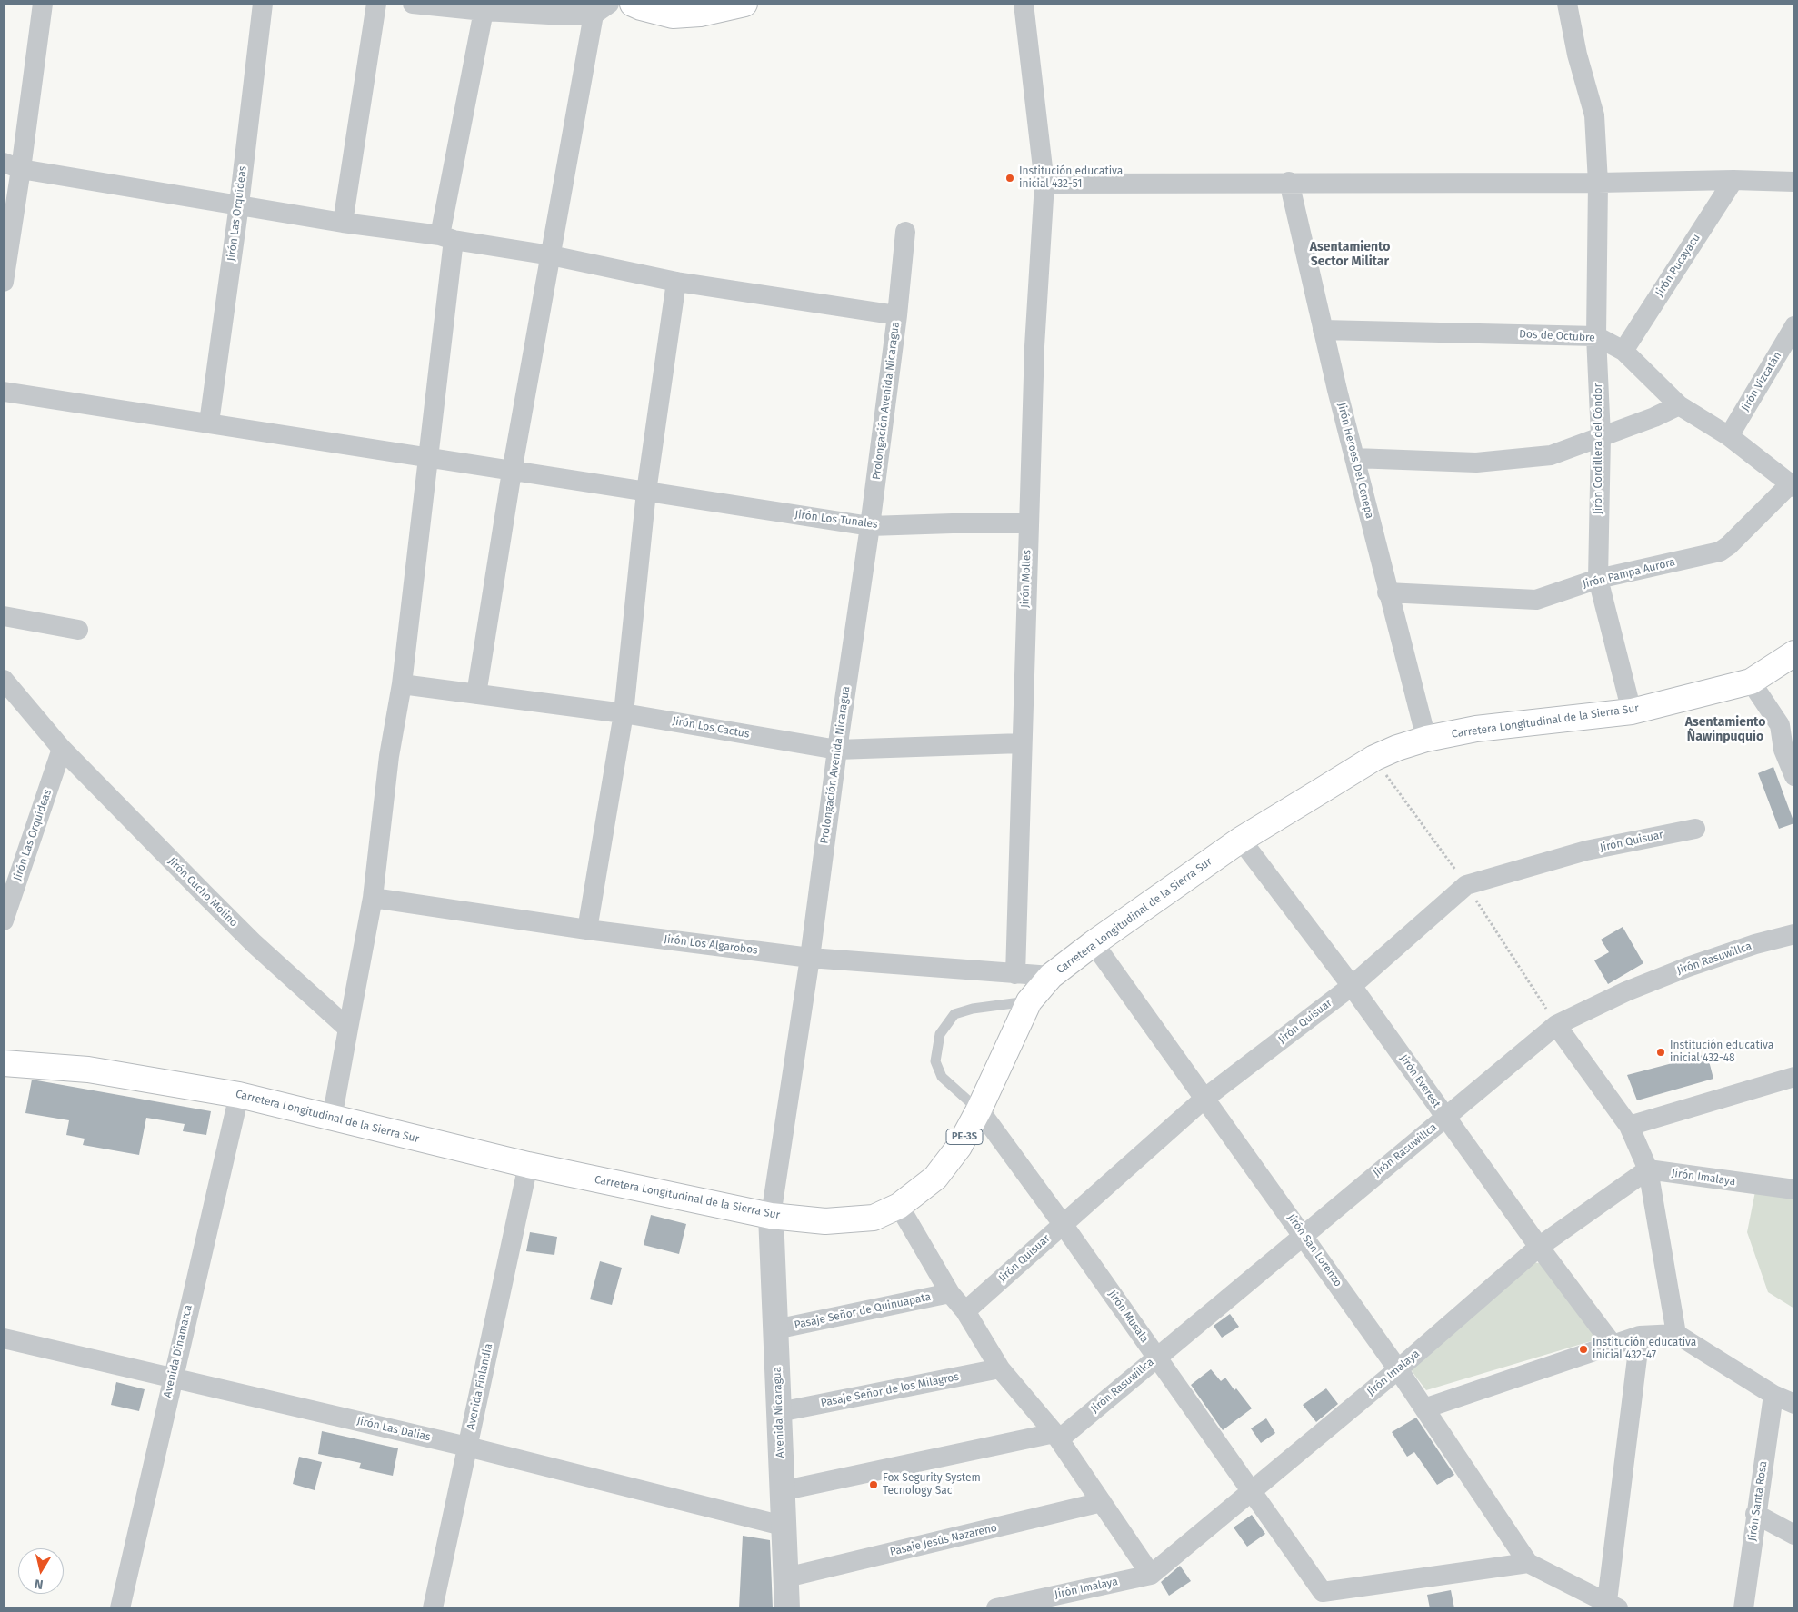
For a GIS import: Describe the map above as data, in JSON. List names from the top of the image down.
{
  "streets": {
    "highway": ["Carretera Longitudinal de la Sierra Sur", "PE-3S"],
    "street": [
      "Jirón Las Orquídeas",
      "Jirón Pucayacu",
      "Dos de Octubre",
      "Jirón Vizcatán",
      "Prolongación Avenida Nicaragua",
      "Jirón Cordillera del Cóndor",
      "Jirón Heroes Del Cenepa",
      "Jirón Los Tunales",
      "Jirón Pampa Aurora",
      "Jirón Molles",
      "Jirón Los Cactus",
      "Jirón Quisuar",
      "Jirón Cucho Molino",
      "Jirón Los Algarobos",
      "Jirón Rasuwillca",
      "Jirón Everest",
      "Jirón Imalaya",
      "Jirón San Lorenzo",
      "Pasaje Señor de Quinuapata",
      "Jirón Musala",
      "Avenida Dinamarca",
      "Avenida Finlandia",
      "Pasaje Señor de los Milagros",
      "Avenida Nicaragua",
      "Jirón Las Dalias",
      "Jirón Santa Rosa",
      "Pasaje Jesús Nazareno"
    ]
  },
  "crossings": [
    ["Jirón Las Orquídeas", "Jirón Los Tunales"],
    ["Jirón Las Orquídeas", "Jirón Cucho Molino"],
    ["Jirón Pucayacu", "Dos de Octubre"],
    ["Dos de Octubre", "Jirón Vizcatán"],
    ["Dos de Octubre", "Jirón Cordillera del Cóndor"],
    ["Dos de Octubre", "Jirón Heroes Del Cenepa"],
    ["Dos de Octubre", "Jirón Pampa Aurora"],
    ["Prolongación Avenida Nicaragua", "Jirón Los Tunales"],
    ["Prolongación Avenida Nicaragua", "Carretera Longitudinal de la Sierra Sur"],
    ["Prolongación Avenida Nicaragua", "Jirón Los Cactus"],
    ["Prolongación Avenida Nicaragua", "Jirón Los Algarobos"],
    ["Prolongación Avenida Nicaragua", "Avenida Nicaragua"],
    ["Jirón Cordillera del Cóndor", "Jirón Pampa Aurora"],
    ["Jirón Cordillera del Cóndor", "Carretera Longitudinal de la Sierra Sur"],
    ["Jirón Heroes Del Cenepa", "Jirón Pampa Aurora"],
    ["Jirón Heroes Del Cenepa", "Carretera Longitudinal de la Sierra Sur"],
    ["Jirón Los Tunales", "Jirón Molles"],
    ["Jirón Molles", "Jirón Los Cactus"],
    ["Jirón Molles", "Jirón Los Algarobos"],
    ["Carretera Longitudinal de la Sierra Sur", "Jirón Los Algarobos"],
    ["Carretera Longitudinal de la Sierra Sur", "Jirón Everest"],
    ["Carretera Longitudinal de la Sierra Sur", "Jirón San Lorenzo"],
    ["Carretera Longitudinal de la Sierra Sur", "Jirón Musala"],
    ["Carretera Longitudinal de la Sierra Sur", "Avenida Dinamarca"],
    ["Carretera Longitudinal de la Sierra Sur", "Avenida Finlandia"],
    ["Carretera Longitudinal de la Sierra Sur", "Avenida Nicaragua"],
    ["Jirón Quisuar", "Jirón Everest"],
    ["Jirón Quisuar", "Jirón San Lorenzo"],
    ["Jirón Quisuar", "Jirón Musala"],
    ["Jirón Rasuwillca", "Jirón Everest"],
    ["Jirón Rasuwillca", "Jirón San Lorenzo"],
    ["Jirón Rasuwillca", "Jirón Musala"],
    ["Jirón Everest", "Jirón Imalaya"],
    ["Jirón Imalaya", "Jirón San Lorenzo"],
    ["Jirón Imalaya", "Jirón Musala"],
    ["Jirón San Lorenzo", "Jirón Musala"],
    ["Pasaje Señor de Quinuapata", "Avenida Nicaragua"],
    ["Avenida Dinamarca", "Jirón Las Dalias"],
    ["Avenida Finlandia", "Jirón Las Dalias"],
    ["Pasaje Señor de los Milagros", "Avenida Nicaragua"],
    ["Avenida Nicaragua", "Jirón Las Dalias"],
    ["Avenida Nicaragua", "Pasaje Jesús Nazareno"]
  ],
  "districts": ["Asentamiento Sector Militar", "Asentamiento Ñawinpuquio"],
  "places": [
    "Institución educativa inicial 432-51",
    "Institución educativa inicial 432-48",
    "Institución educativa inicial 432-47",
    "Fox Segurity System Tecnology Sac"
  ],
  "north": "bottom"
}
